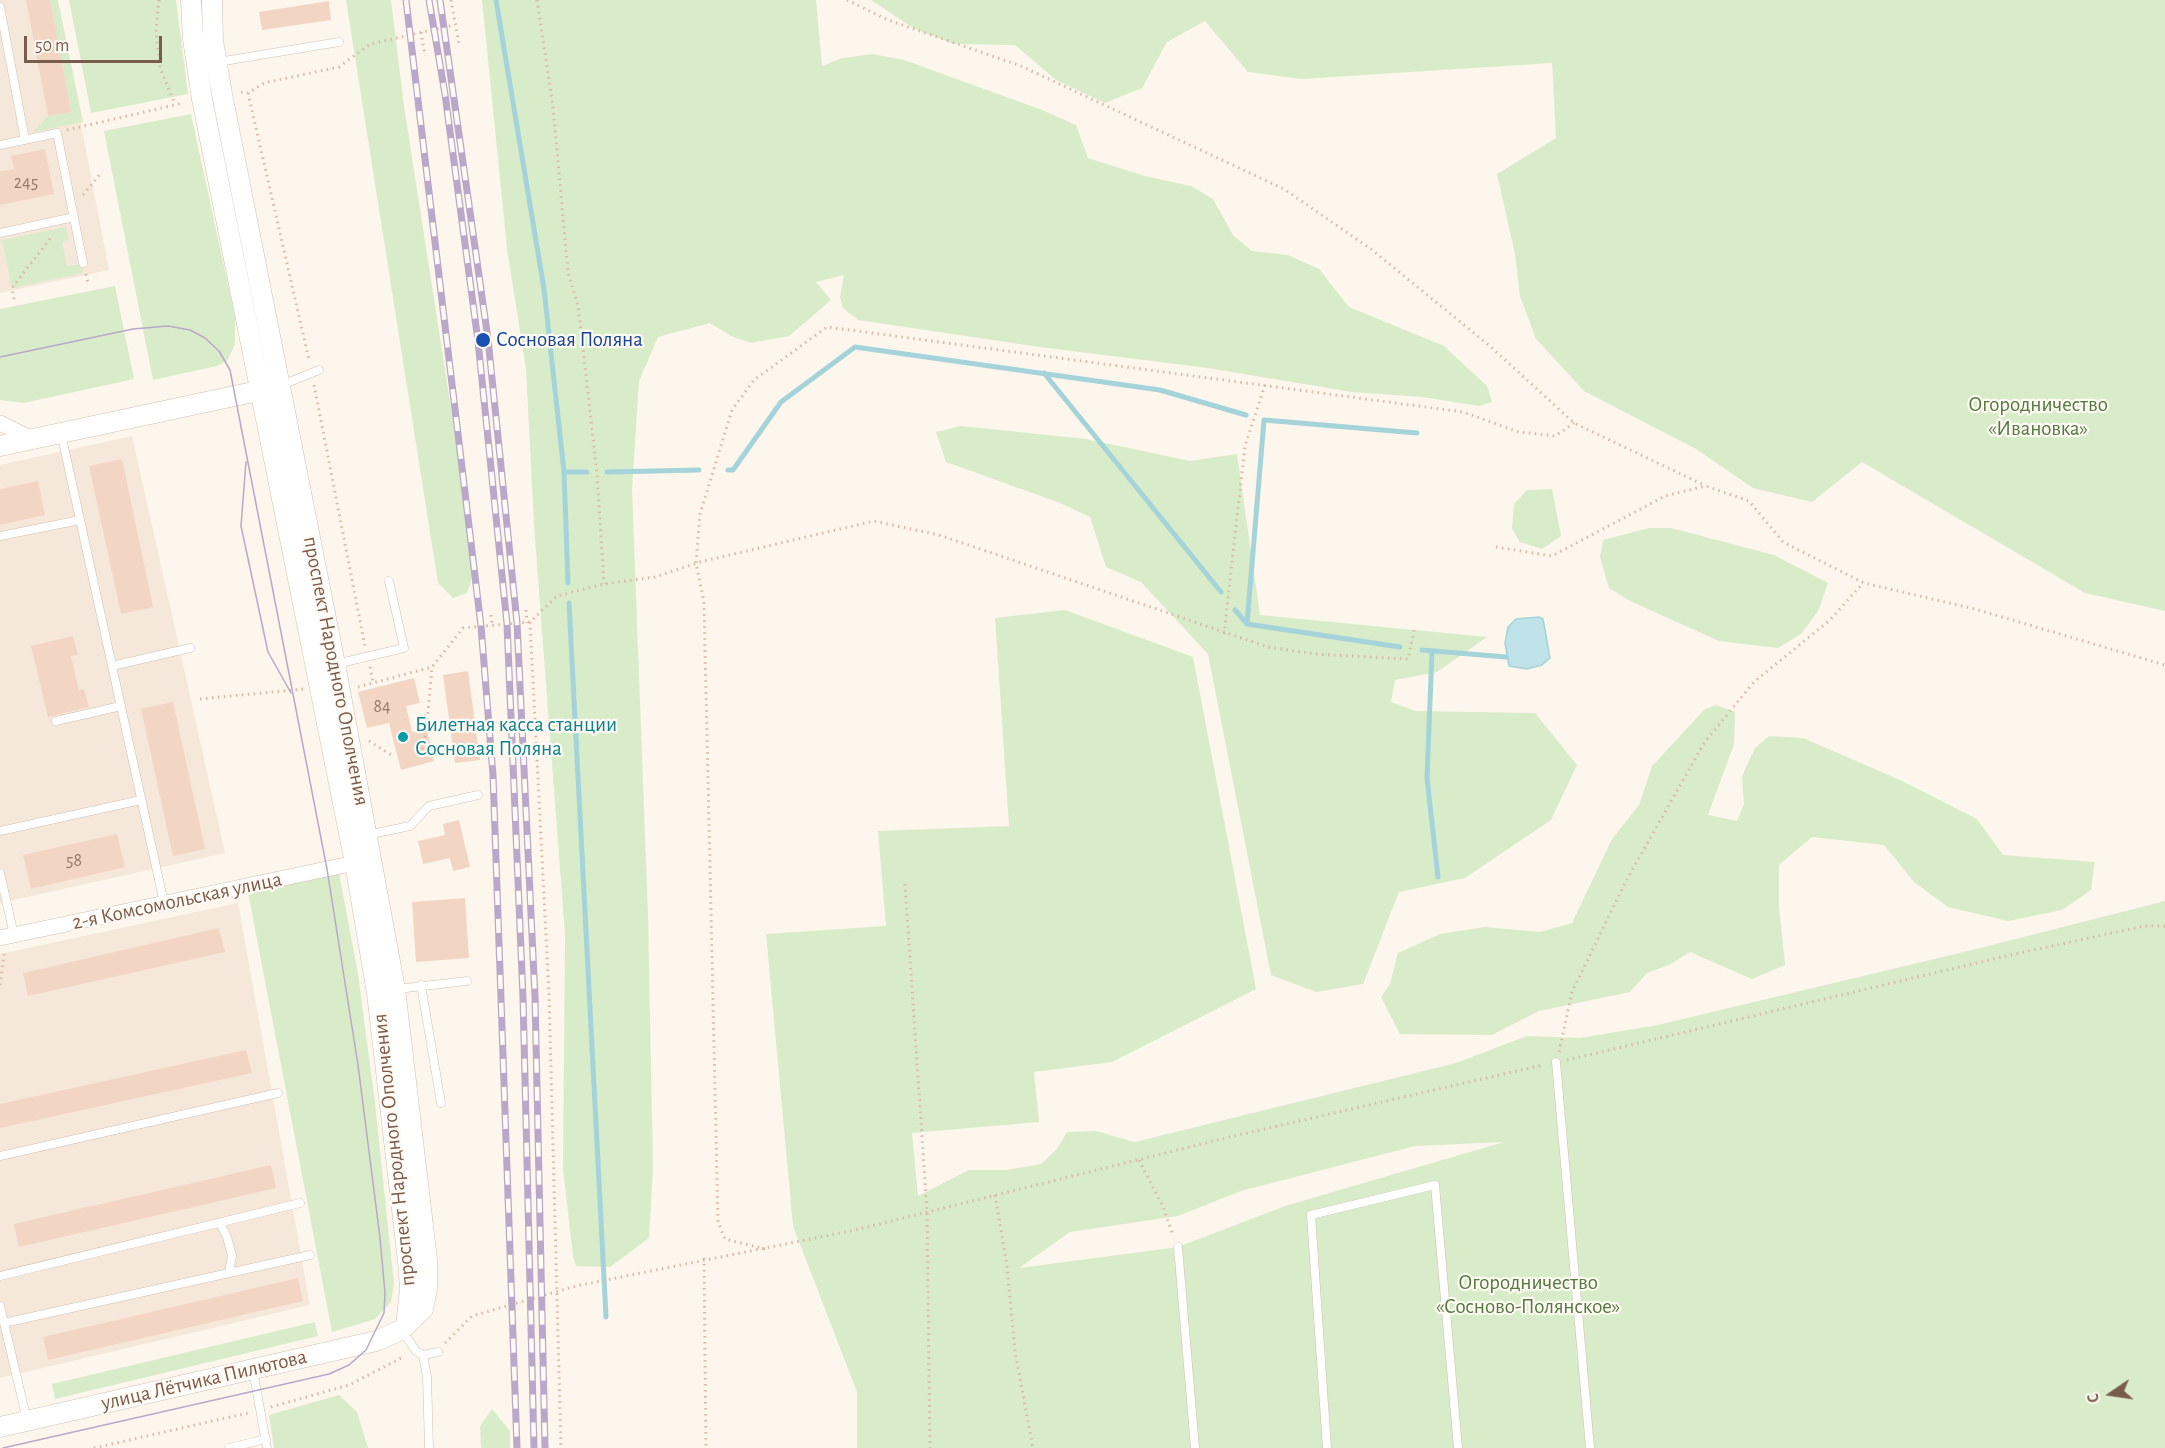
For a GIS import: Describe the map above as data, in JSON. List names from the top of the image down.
{
  "streets": {
    "street": ["проспект Народного Ополчения", "2-я Комсомольская улица", "улица Лётчика Пилютова"]
  },
  "crossings": [
    ["проспект Народного Ополчения", "2-я Комсомольская улица"],
    ["проспект Народного Ополчения", "улица Лётчика Пилютова"]
  ],
  "parks": ["Огородничество «Ивановка»", "Огородничество «Сосново-Полянское»"],
  "places": ["Сосновая Поляна", "Билетная касса станции Сосновая Поляна"],
  "house_numbers": ["245", "84", "58"],
  "scale_bar": "50 m",
  "north": "left"
}
